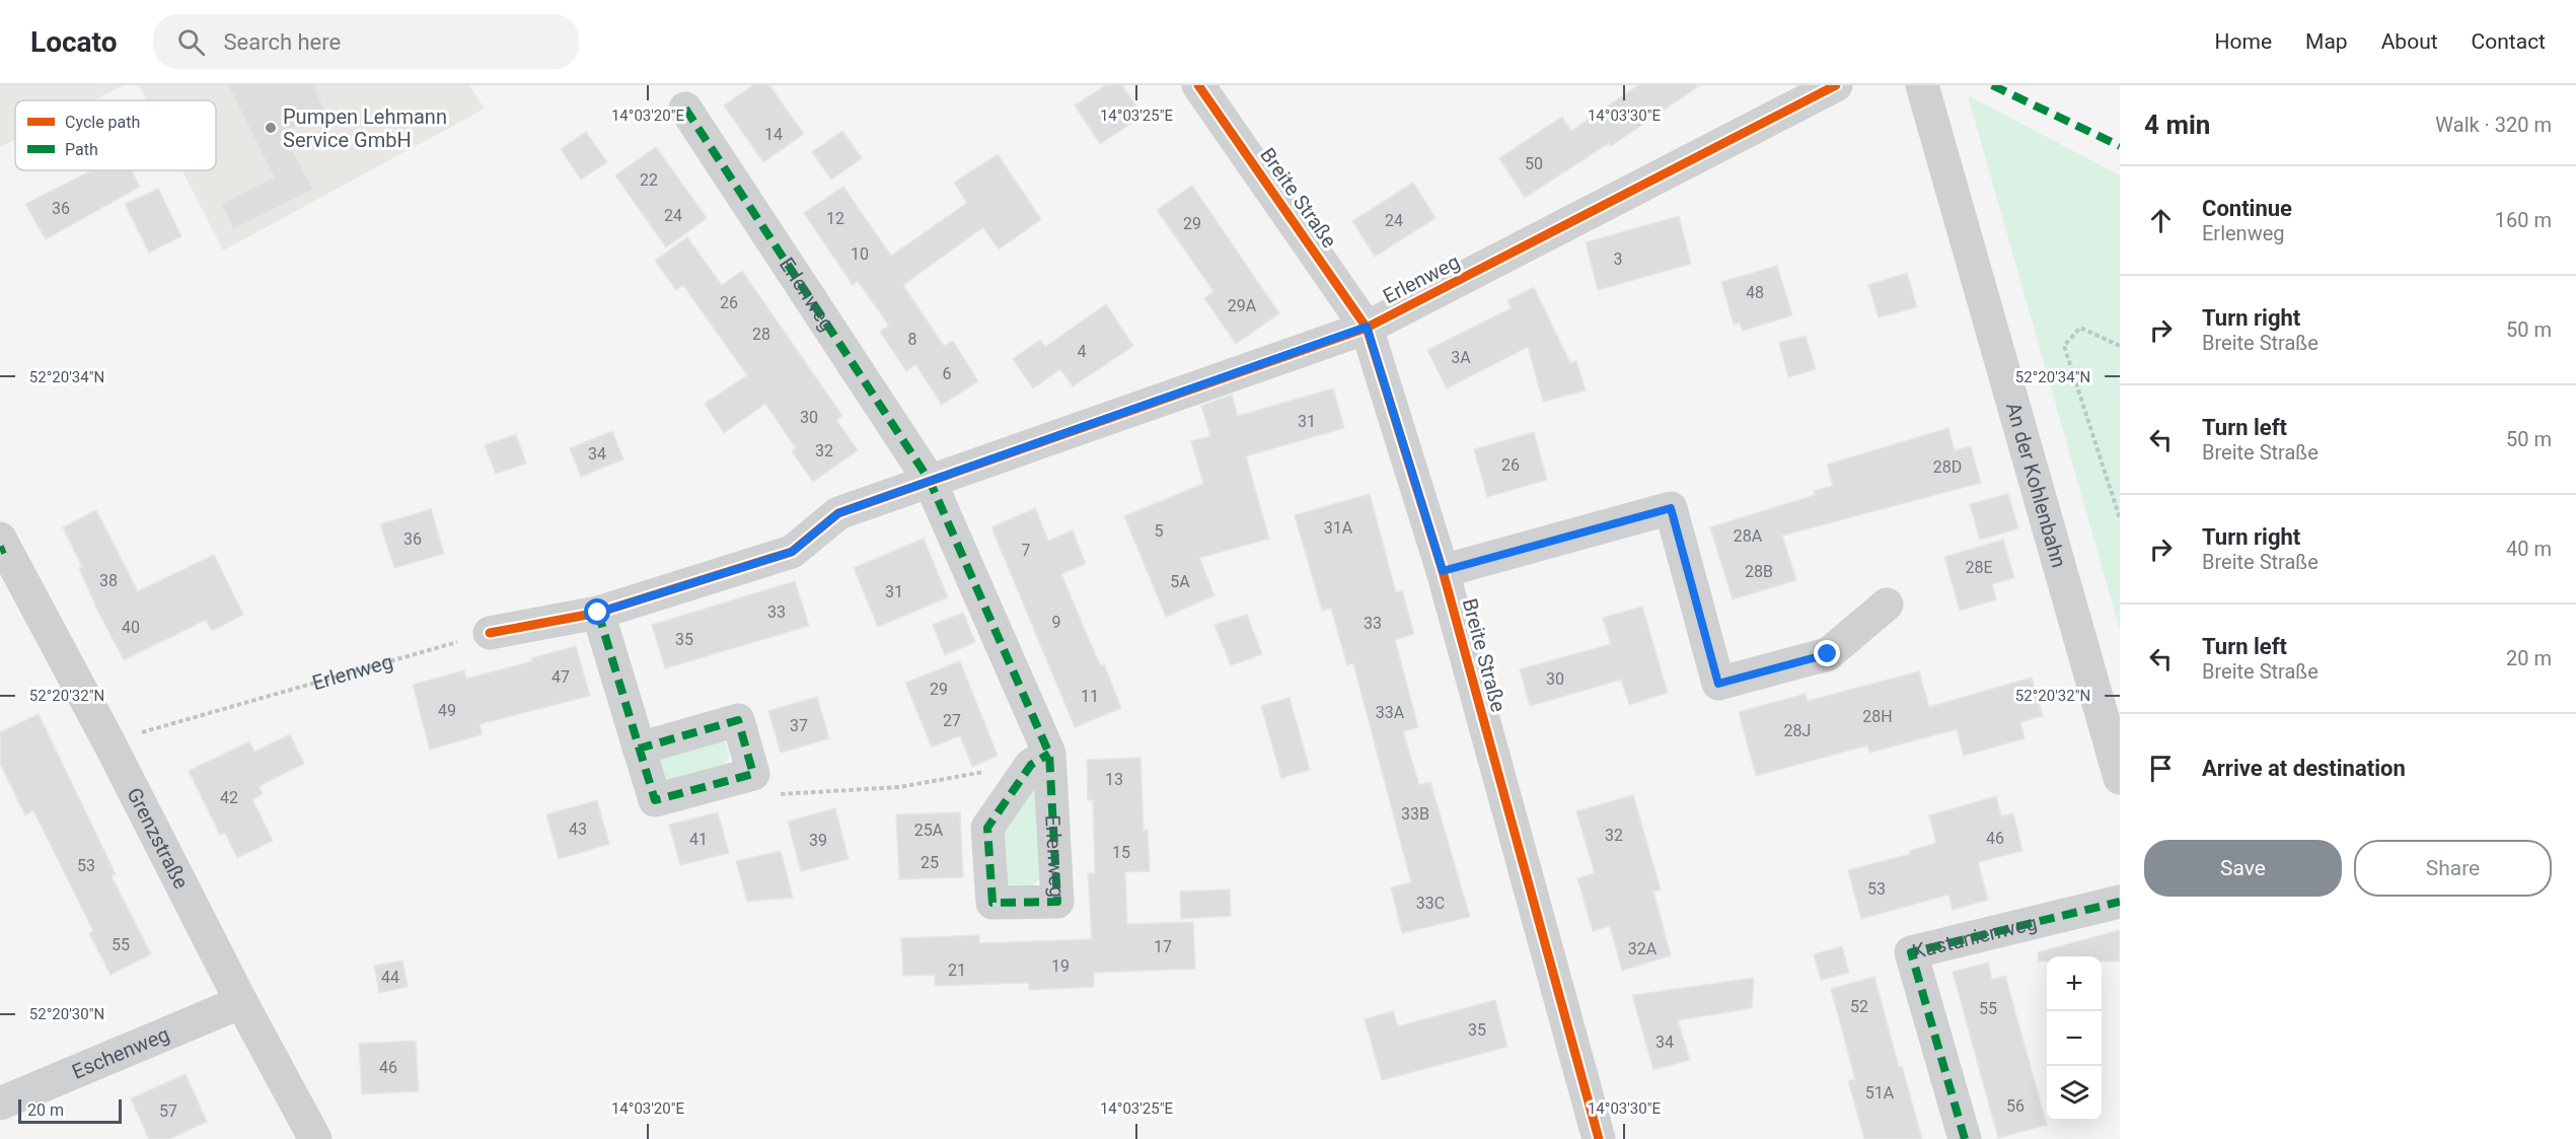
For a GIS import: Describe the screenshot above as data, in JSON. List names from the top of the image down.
{
  "streets": {
    "street": [
      "Breite Straße",
      "Erlenweg",
      "An der Kohlenbahn",
      "Grenzstraße",
      "Kastanienweg",
      "Eschenweg"
    ]
  },
  "crossings": [
    ["Breite Straße", "Erlenweg"],
    ["Erlenweg", "Grenzstraße"],
    ["Grenzstraße", "Eschenweg"]
  ],
  "places": ["Pumpen Lehmann Service GmbH"],
  "house_numbers": [
    "14",
    "50",
    "22",
    "36",
    "24",
    "12",
    "24",
    "29",
    "10",
    "3",
    "48",
    "26",
    "29A",
    "28",
    "8",
    "4",
    "3A",
    "6",
    "30",
    "31",
    "32",
    "34",
    "26",
    "28D",
    "31A",
    "5",
    "28A",
    "36",
    "7",
    "28E",
    "28B",
    "38",
    "5A",
    "31",
    "33",
    "9",
    "33",
    "40",
    "35",
    "47",
    "30",
    "29",
    "11",
    "49",
    "33A",
    "28H",
    "27",
    "37",
    "28J",
    "13",
    "42",
    "33B",
    "43",
    "25A",
    "32",
    "46",
    "41",
    "39",
    "15",
    "25",
    "53",
    "53",
    "33C",
    "55",
    "17",
    "32A",
    "19",
    "21",
    "44",
    "52",
    "55",
    "35",
    "34",
    "46",
    "51A",
    "56",
    "57"
  ],
  "legend": ["Cycle path", "Path"],
  "scale_bar": "20 m",
  "page": {
    "header": "Locato",
    "search": "Search here",
    "nav": [
      "Home",
      "Map",
      "About",
      "Contact"
    ],
    "heading": ["4 min", "Walk · 320 m"],
    "list": [
      ["Continue", "Erlenweg", "160 m"],
      ["Turn right", "Breite Straße", "50 m"],
      ["Turn left", "Breite Straße", "50 m"],
      ["Turn right", "Breite Straße", "40 m"],
      ["Turn left", "Breite Straße", "20 m"],
      "Arrive at destination"
    ],
    "buttons": ["Save", "Share"],
    "map_buttons": ["+", "−"],
    "scale": "20 m"
  },
  "coordinates": [
    "14°03'20\"E",
    "14°03'25\"E",
    "14°03'30\"E",
    "52°20'34\"N",
    "52°20'32\"N",
    "52°20'30\"N"
  ]
}
